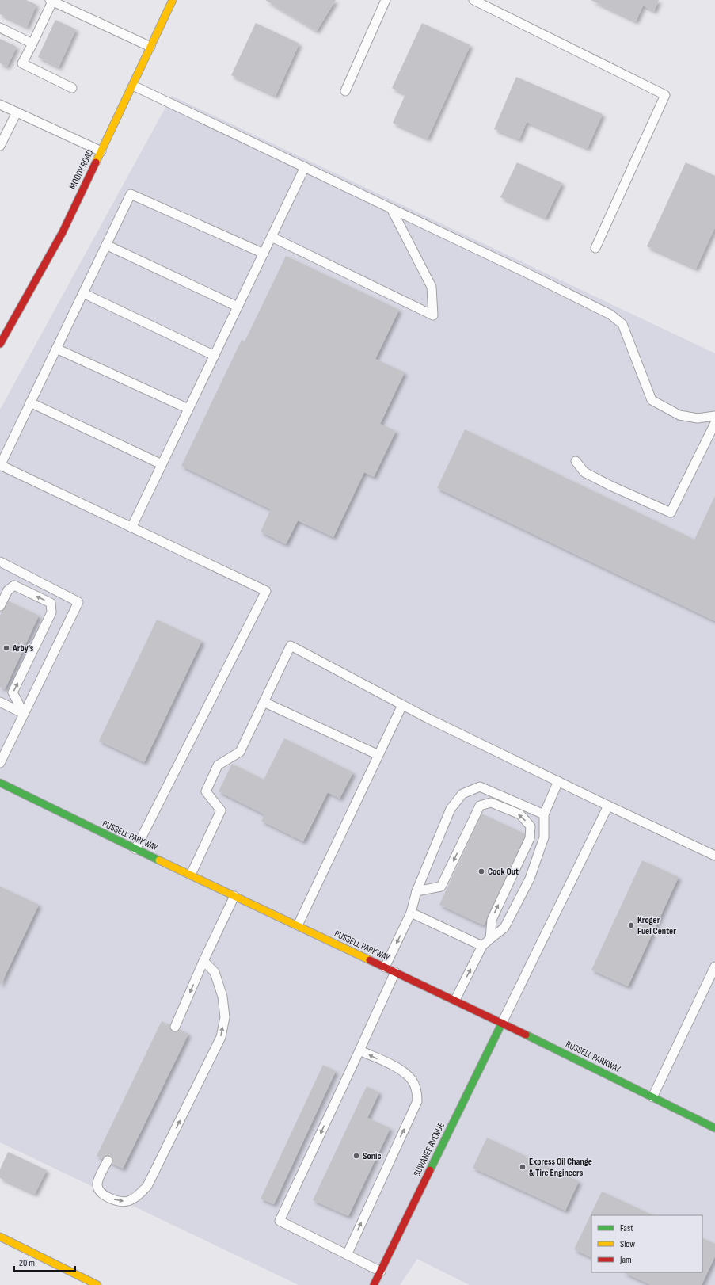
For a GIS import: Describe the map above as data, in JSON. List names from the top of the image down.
{
  "streets": {
    "main road": ["MOODY ROAD", "RUSSELL PARKWAY", "SUWANEE AVENUE"]
  },
  "crossings": [
    ["RUSSELL PARKWAY", "SUWANEE AVENUE"]
  ],
  "places": [
    "Arby's",
    "Cook Out",
    "Kroger Fuel Center",
    "Sonic",
    "Express Oil Change & Tire Engineers"
  ],
  "legend": ["Fast", "Slow", "Jam"],
  "scale_bar": "20 m"
}
